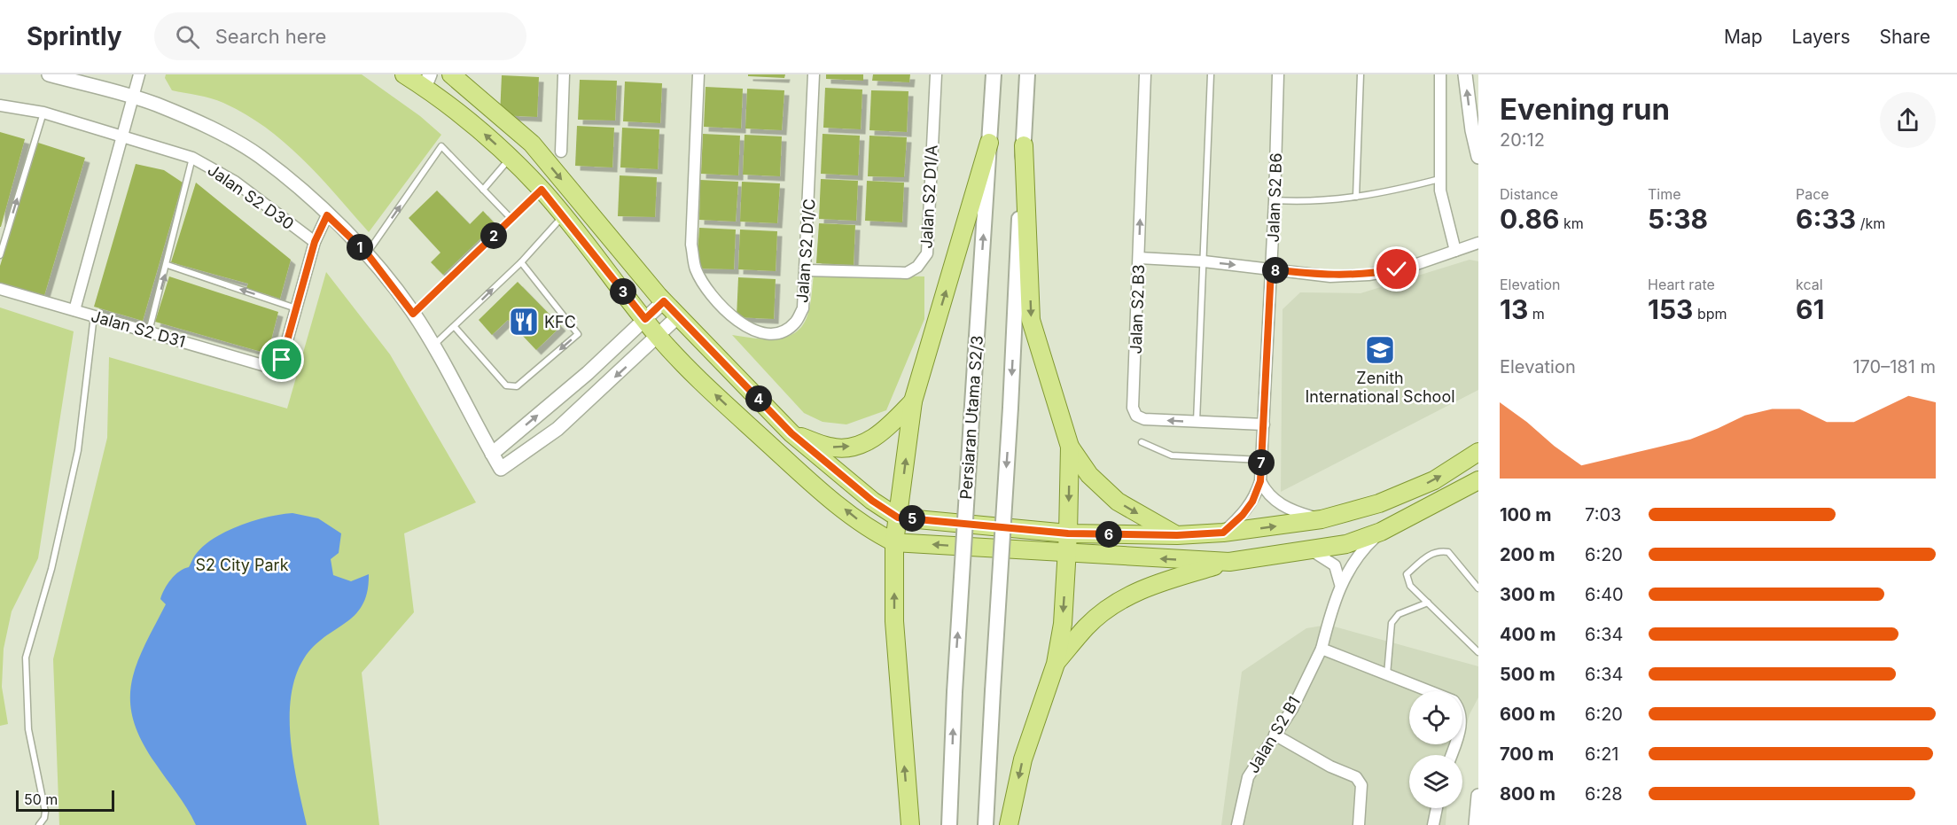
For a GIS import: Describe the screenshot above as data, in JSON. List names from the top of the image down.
{
  "streets": {
    "main road": ["Persiaran Utama S2/3"],
    "street": [
      "Jalan S2 D30",
      "Jalan S2 D1/A",
      "Jalan S2 B6",
      "Jalan S2 D1/C",
      "Jalan S2 B3",
      "Jalan S2 D31",
      "Jalan S2 B1"
    ]
  },
  "crossings": [
    ["Jalan S2 D1/A", "Jalan S2 D1/C"],
    ["Jalan S2 B6", "Jalan S2 B3"]
  ],
  "one_way": ["Jalan S2 B3"],
  "parks": ["S2 City Park"],
  "places": {
    "restaurant": ["KFC"],
    "school or university": ["Zenith International School"]
  },
  "scale_bar": "50 m",
  "page": {
    "header": "Sprintly",
    "search": "Search here",
    "nav": ["Map", "Layers", "Share"],
    "heading": ["Evening run", "20:12"],
    "stats": [
      ["Distance", "0.86 km"],
      ["Time", "5:38"],
      ["Pace", "6:33 /km"],
      ["Elevation", "13 m"],
      ["Heart rate", "153 bpm"],
      ["kcal", "61"]
    ],
    "pins": [
      "2",
      "1",
      "8",
      "3",
      "4",
      "7",
      "5",
      "6"
    ],
    "chart": ["Elevation", "170–181 m"],
    "list": [
      {
        "name": "100 m",
        "note": "7:03"
      },
      {
        "name": "200 m",
        "note": "6:20"
      },
      {
        "name": "300 m",
        "note": "6:40"
      },
      {
        "name": "400 m",
        "note": "6:34"
      },
      {
        "name": "500 m",
        "note": "6:34"
      },
      {
        "name": "600 m",
        "note": "6:20"
      },
      {
        "name": "700 m",
        "note": "6:21"
      },
      {
        "name": "800 m",
        "note": "6:28"
      }
    ],
    "scale": "50 m"
  }
}
